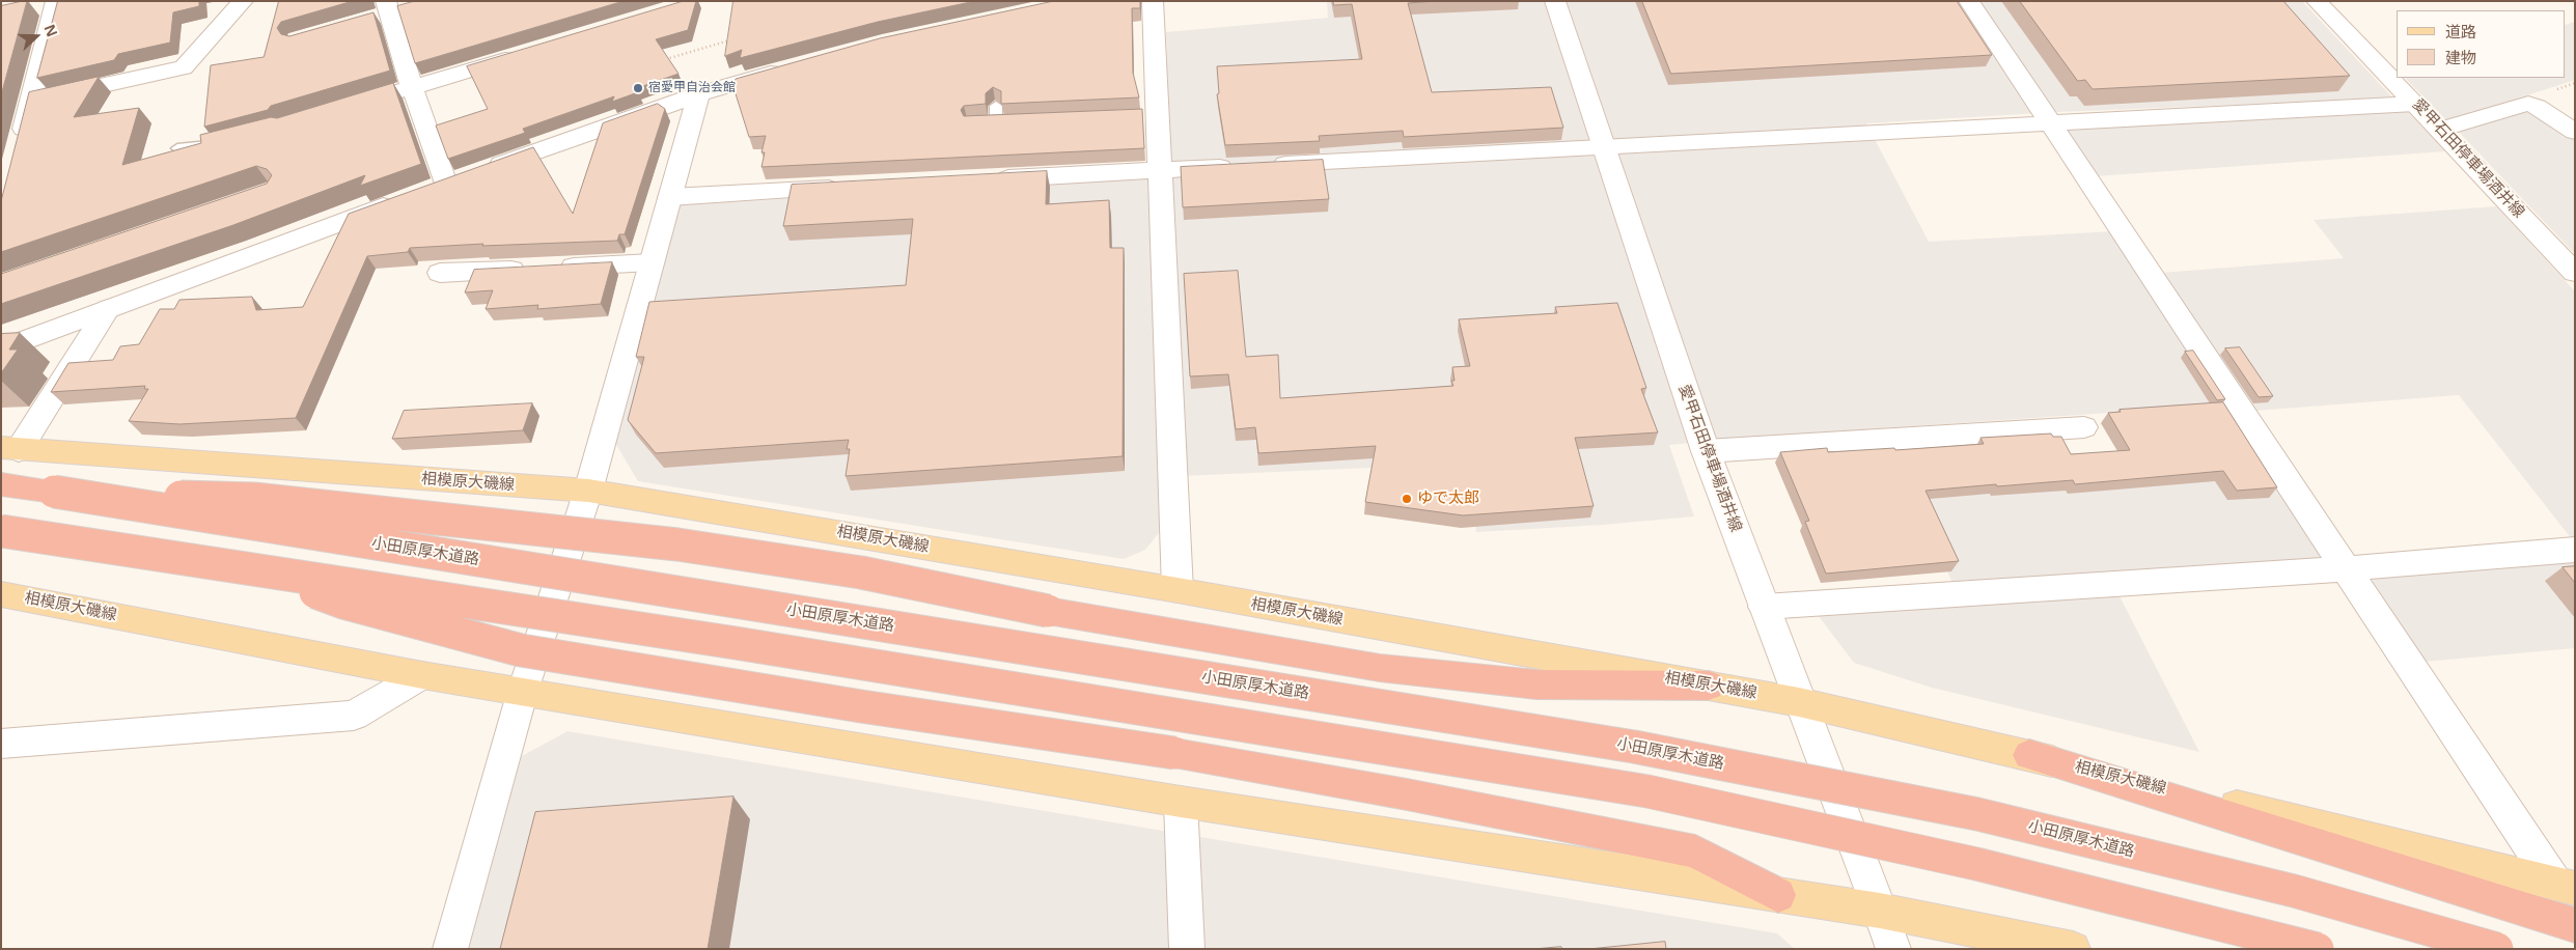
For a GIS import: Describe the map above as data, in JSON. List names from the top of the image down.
{
  "streets": {
    "highway": ["小田原厚木道路"],
    "main road": ["相模原大磯線"],
    "street": ["愛甲石田停車場酒井線"]
  },
  "crossings": [
    ["愛甲石田停車場酒井線", "相模原大磯線"]
  ],
  "places": ["宿愛甲自治会館", "ゆで太郎"],
  "legend": ["道路", "建物"],
  "north": "right"
}
